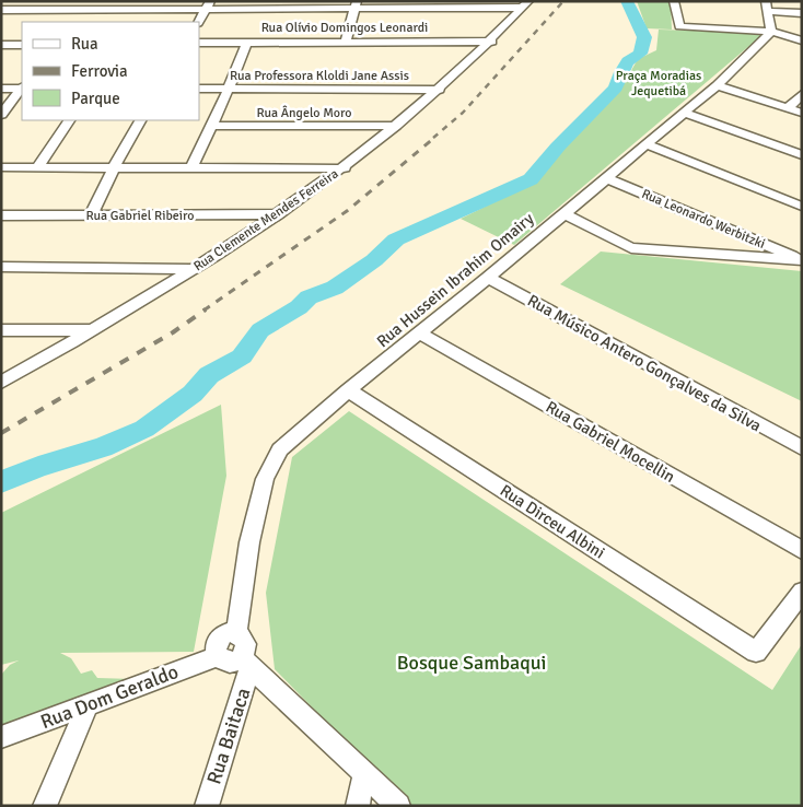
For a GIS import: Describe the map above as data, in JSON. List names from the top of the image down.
{
  "streets": {
    "street": [
      "Rua Olívio Domingos Leonardi",
      "Rua Professora Kloldi Jane Assis",
      "Rua Ângelo Moro",
      "Rua Gabriel Ribeiro",
      "Rua Leonardo Werbitzki",
      "Rua Clemente Mendes Ferreira",
      "Rua Hussein Ibrahim Omairy",
      "Rua Músico Antero Gonçalves da Silva",
      "Rua Gabriel Mocellin",
      "Rua Dirceu Albini",
      "Rua Dom Geraldo",
      "Rua Baitaca"
    ]
  },
  "crossings": [
    ["Rua Olívio Domingos Leonardi", "Rua Clemente Mendes Ferreira"],
    ["Rua Professora Kloldi Jane Assis", "Rua Clemente Mendes Ferreira"],
    ["Rua Ângelo Moro", "Rua Clemente Mendes Ferreira"],
    ["Rua Gabriel Ribeiro", "Rua Clemente Mendes Ferreira"],
    ["Rua Leonardo Werbitzki", "Rua Hussein Ibrahim Omairy"],
    ["Rua Hussein Ibrahim Omairy", "Rua Músico Antero Gonçalves da Silva"],
    ["Rua Hussein Ibrahim Omairy", "Rua Gabriel Mocellin"],
    ["Rua Hussein Ibrahim Omairy", "Rua Dirceu Albini"],
    ["Rua Hussein Ibrahim Omairy", "Rua Dom Geraldo"],
    ["Rua Hussein Ibrahim Omairy", "Rua Baitaca"],
    ["Rua Dom Geraldo", "Rua Baitaca"]
  ],
  "parks": ["Praça Moradias Jequetibá", "Bosque Sambaqui"],
  "legend": ["Rua", "Ferrovia", "Parque"]
}
